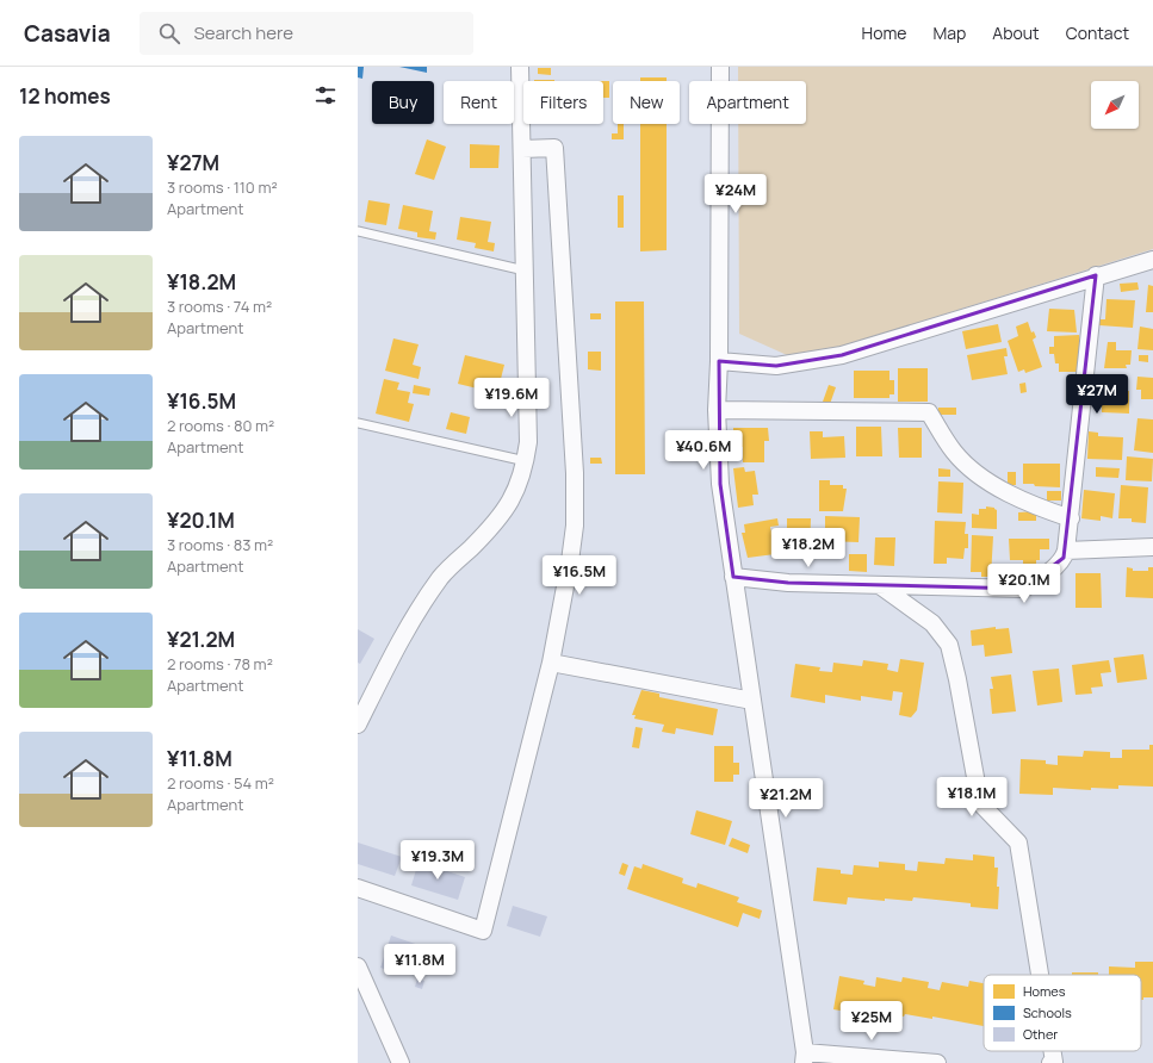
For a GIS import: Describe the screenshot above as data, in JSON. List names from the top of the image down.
{
  "legend": ["Homes", "Schools", "Other"],
  "north": "bottom left",
  "page": {
    "header": "Casavia",
    "search": "Search here",
    "nav": [
      "Home",
      "Map",
      "About",
      "Contact"
    ],
    "heading": "12 homes",
    "chip": [
      "Buy",
      "Rent",
      "Filters",
      "New",
      "Apartment"
    ],
    "list": [
      {
        "name": "¥27M",
        "note": "3 rooms · 110 m² · Apartment"
      },
      {
        "name": "¥18.2M",
        "note": "3 rooms · 74 m² · Apartment"
      },
      {
        "name": "¥16.5M",
        "note": "2 rooms · 80 m² · Apartment"
      },
      {
        "name": "¥20.1M",
        "note": "3 rooms · 83 m² · Apartment"
      },
      {
        "name": "¥21.2M",
        "note": "2 rooms · 78 m² · Apartment"
      },
      {
        "name": "¥11.8M",
        "note": "2 rooms · 54 m² · Apartment"
      }
    ],
    "price": [
      "¥24M",
      "¥27M",
      "¥19.6M",
      "¥40.6M",
      "¥18.2M",
      "¥16.5M",
      "¥20.1M",
      "¥18.1M",
      "¥21.2M",
      "¥19.3M",
      "¥11.8M",
      "¥25M"
    ]
  }
}
